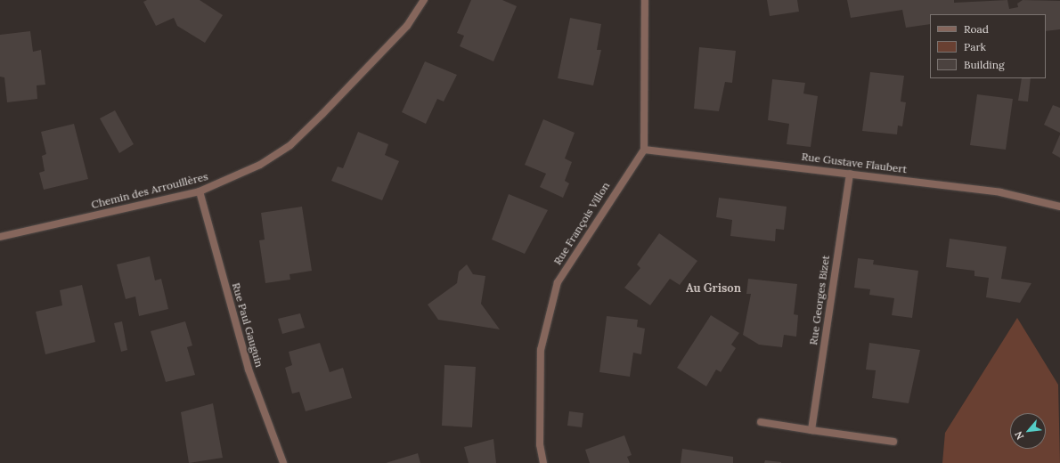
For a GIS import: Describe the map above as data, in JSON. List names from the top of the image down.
{
  "streets": {
    "street": [
      "Rue Gustave Flaubert",
      "Chemin des Arrouillères",
      "Rue François Villon",
      "Rue Georges Bizet",
      "Rue Paul Gauguin"
    ]
  },
  "crossings": [
    ["Rue Gustave Flaubert", "Rue François Villon"],
    ["Rue Gustave Flaubert", "Rue Georges Bizet"],
    ["Chemin des Arrouillères", "Rue Paul Gauguin"]
  ],
  "districts": ["Au Grison"],
  "legend": ["Road", "Park", "Building"],
  "north": "bottom left"
}
